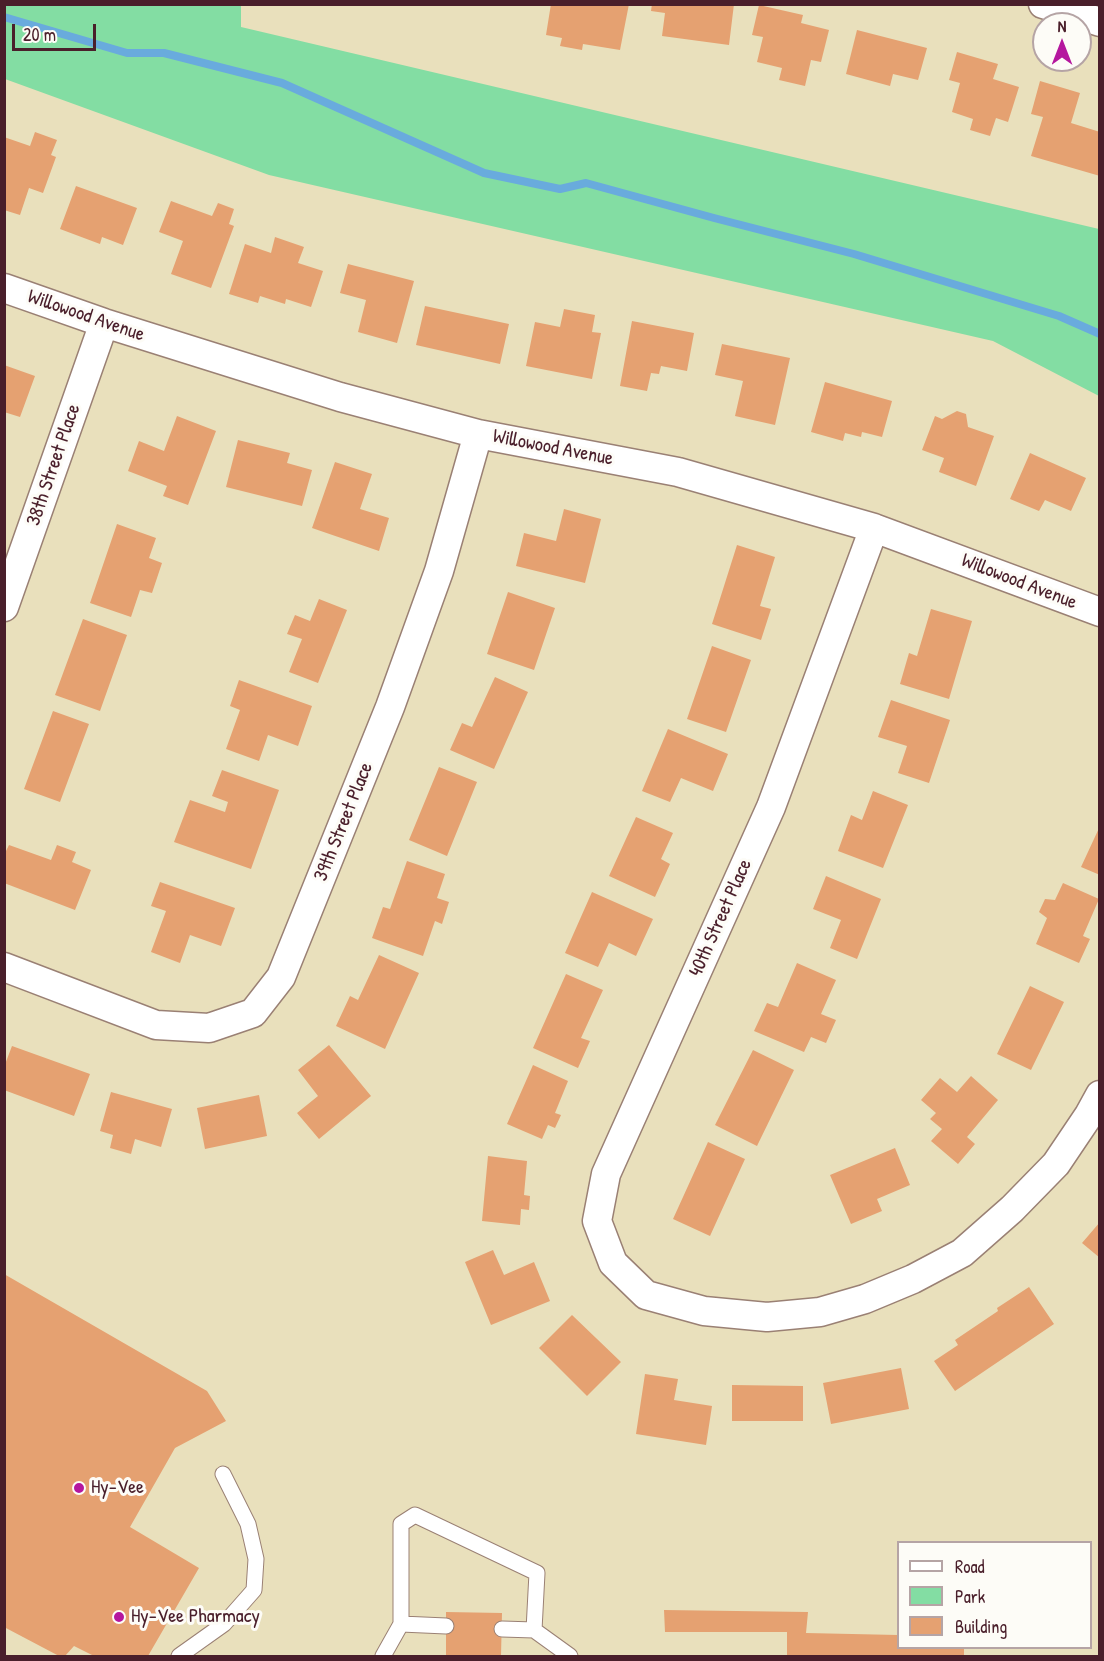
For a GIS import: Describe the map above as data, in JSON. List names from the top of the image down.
{
  "streets": {
    "street": [
      "Willowood Avenue",
      "38th Street Place",
      "39th Street Place",
      "40th Street Place"
    ]
  },
  "crossings": [
    ["Willowood Avenue", "38th Street Place"],
    ["Willowood Avenue", "39th Street Place"],
    ["Willowood Avenue", "40th Street Place"]
  ],
  "places": ["Hy-Vee", "Hy-Vee Pharmacy"],
  "legend": ["Road", "Park", "Building"],
  "scale_bar": "20 m",
  "north": "top"
}
